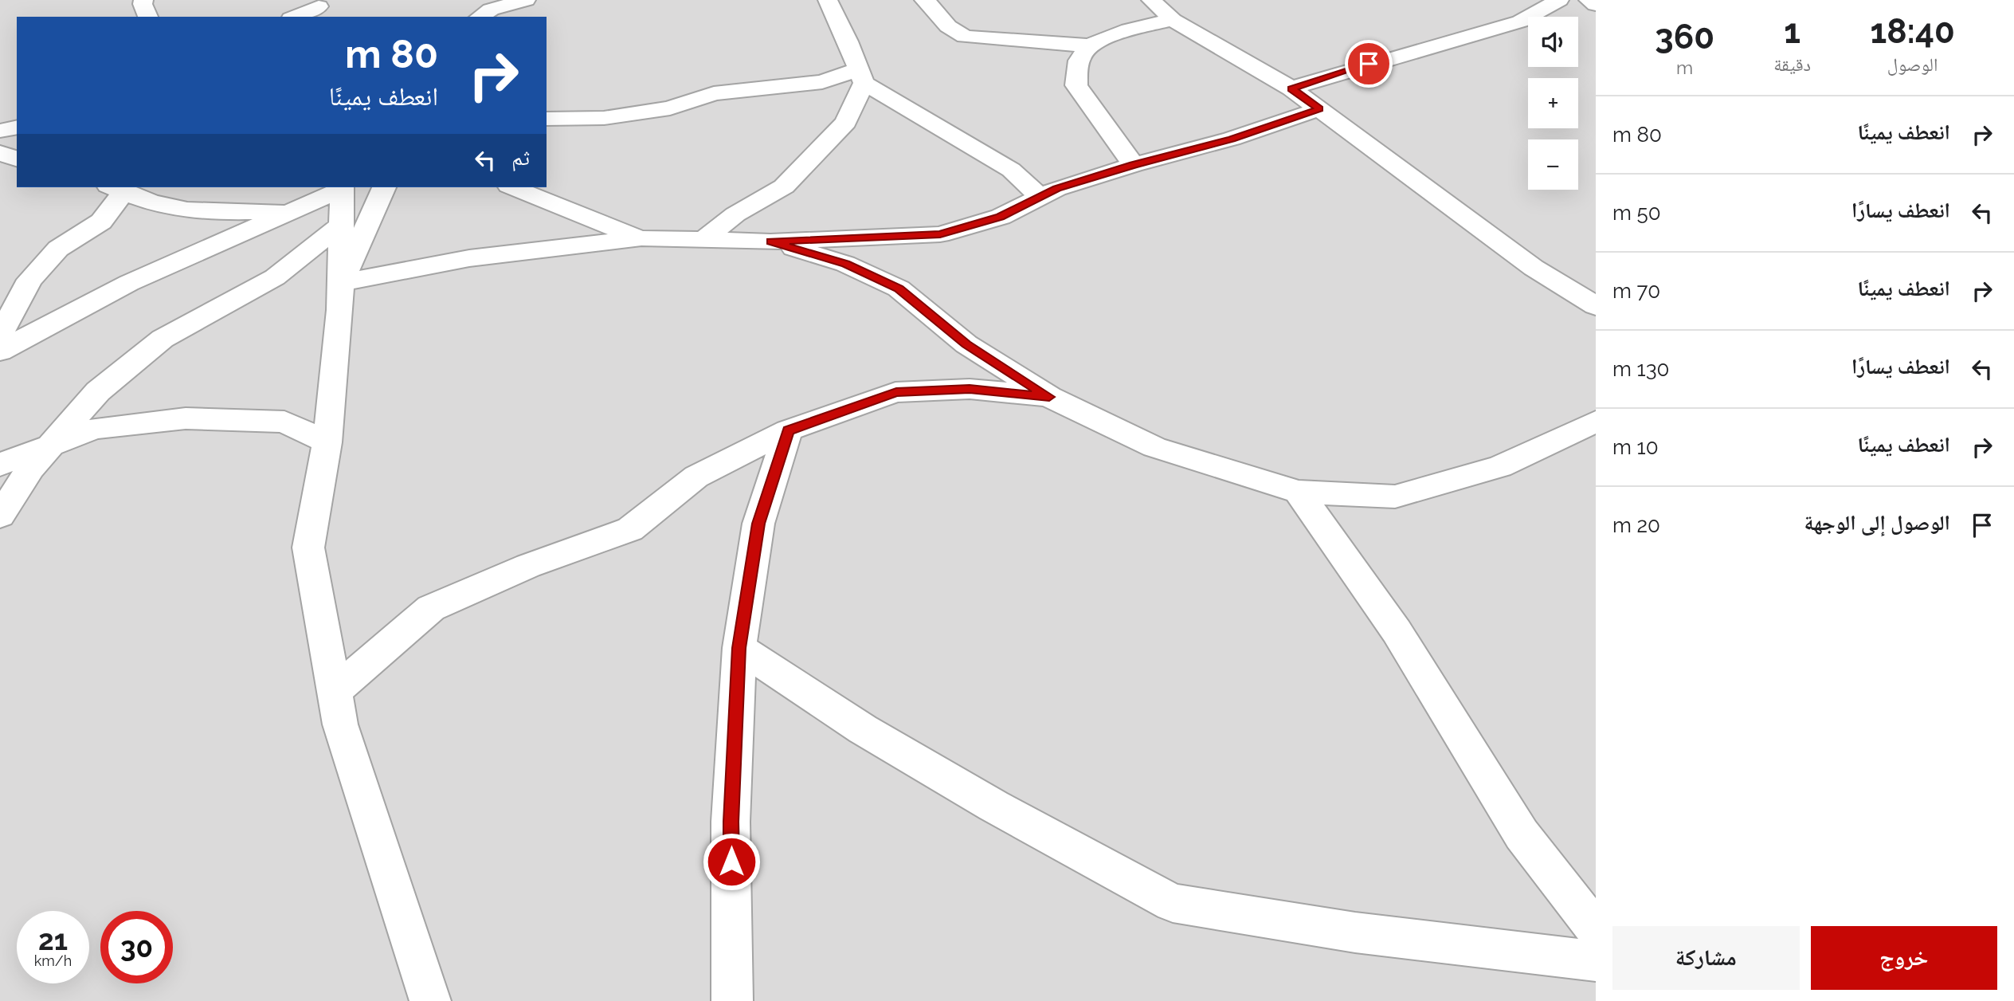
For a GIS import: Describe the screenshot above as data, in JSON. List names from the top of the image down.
{
  "page": {
    "eta": [
      "18:40",
      "الوصول",
      "1",
      "دقيقة",
      "360",
      "m"
    ],
    "map_buttons": ["+", "−"],
    "turn": ["80 m", "انعطف يمينًا"],
    "list": [
      {
        "name": "انعطف يمينًا",
        "value": "80 m"
      },
      {
        "name": "انعطف يسارًا",
        "value": "50 m"
      },
      {
        "name": "انعطف يمينًا",
        "value": "70 m"
      },
      {
        "name": "انعطف يسارًا",
        "value": "130 m"
      },
      {
        "name": "انعطف يمينًا",
        "value": "10 m"
      },
      {
        "name": "الوصول إلى الوجهة",
        "value": "20 m"
      }
    ],
    "then": "ثم",
    "speed": "21 km/h",
    "limit": "30",
    "buttons": ["خروج", "مشاركة"]
  }
}
